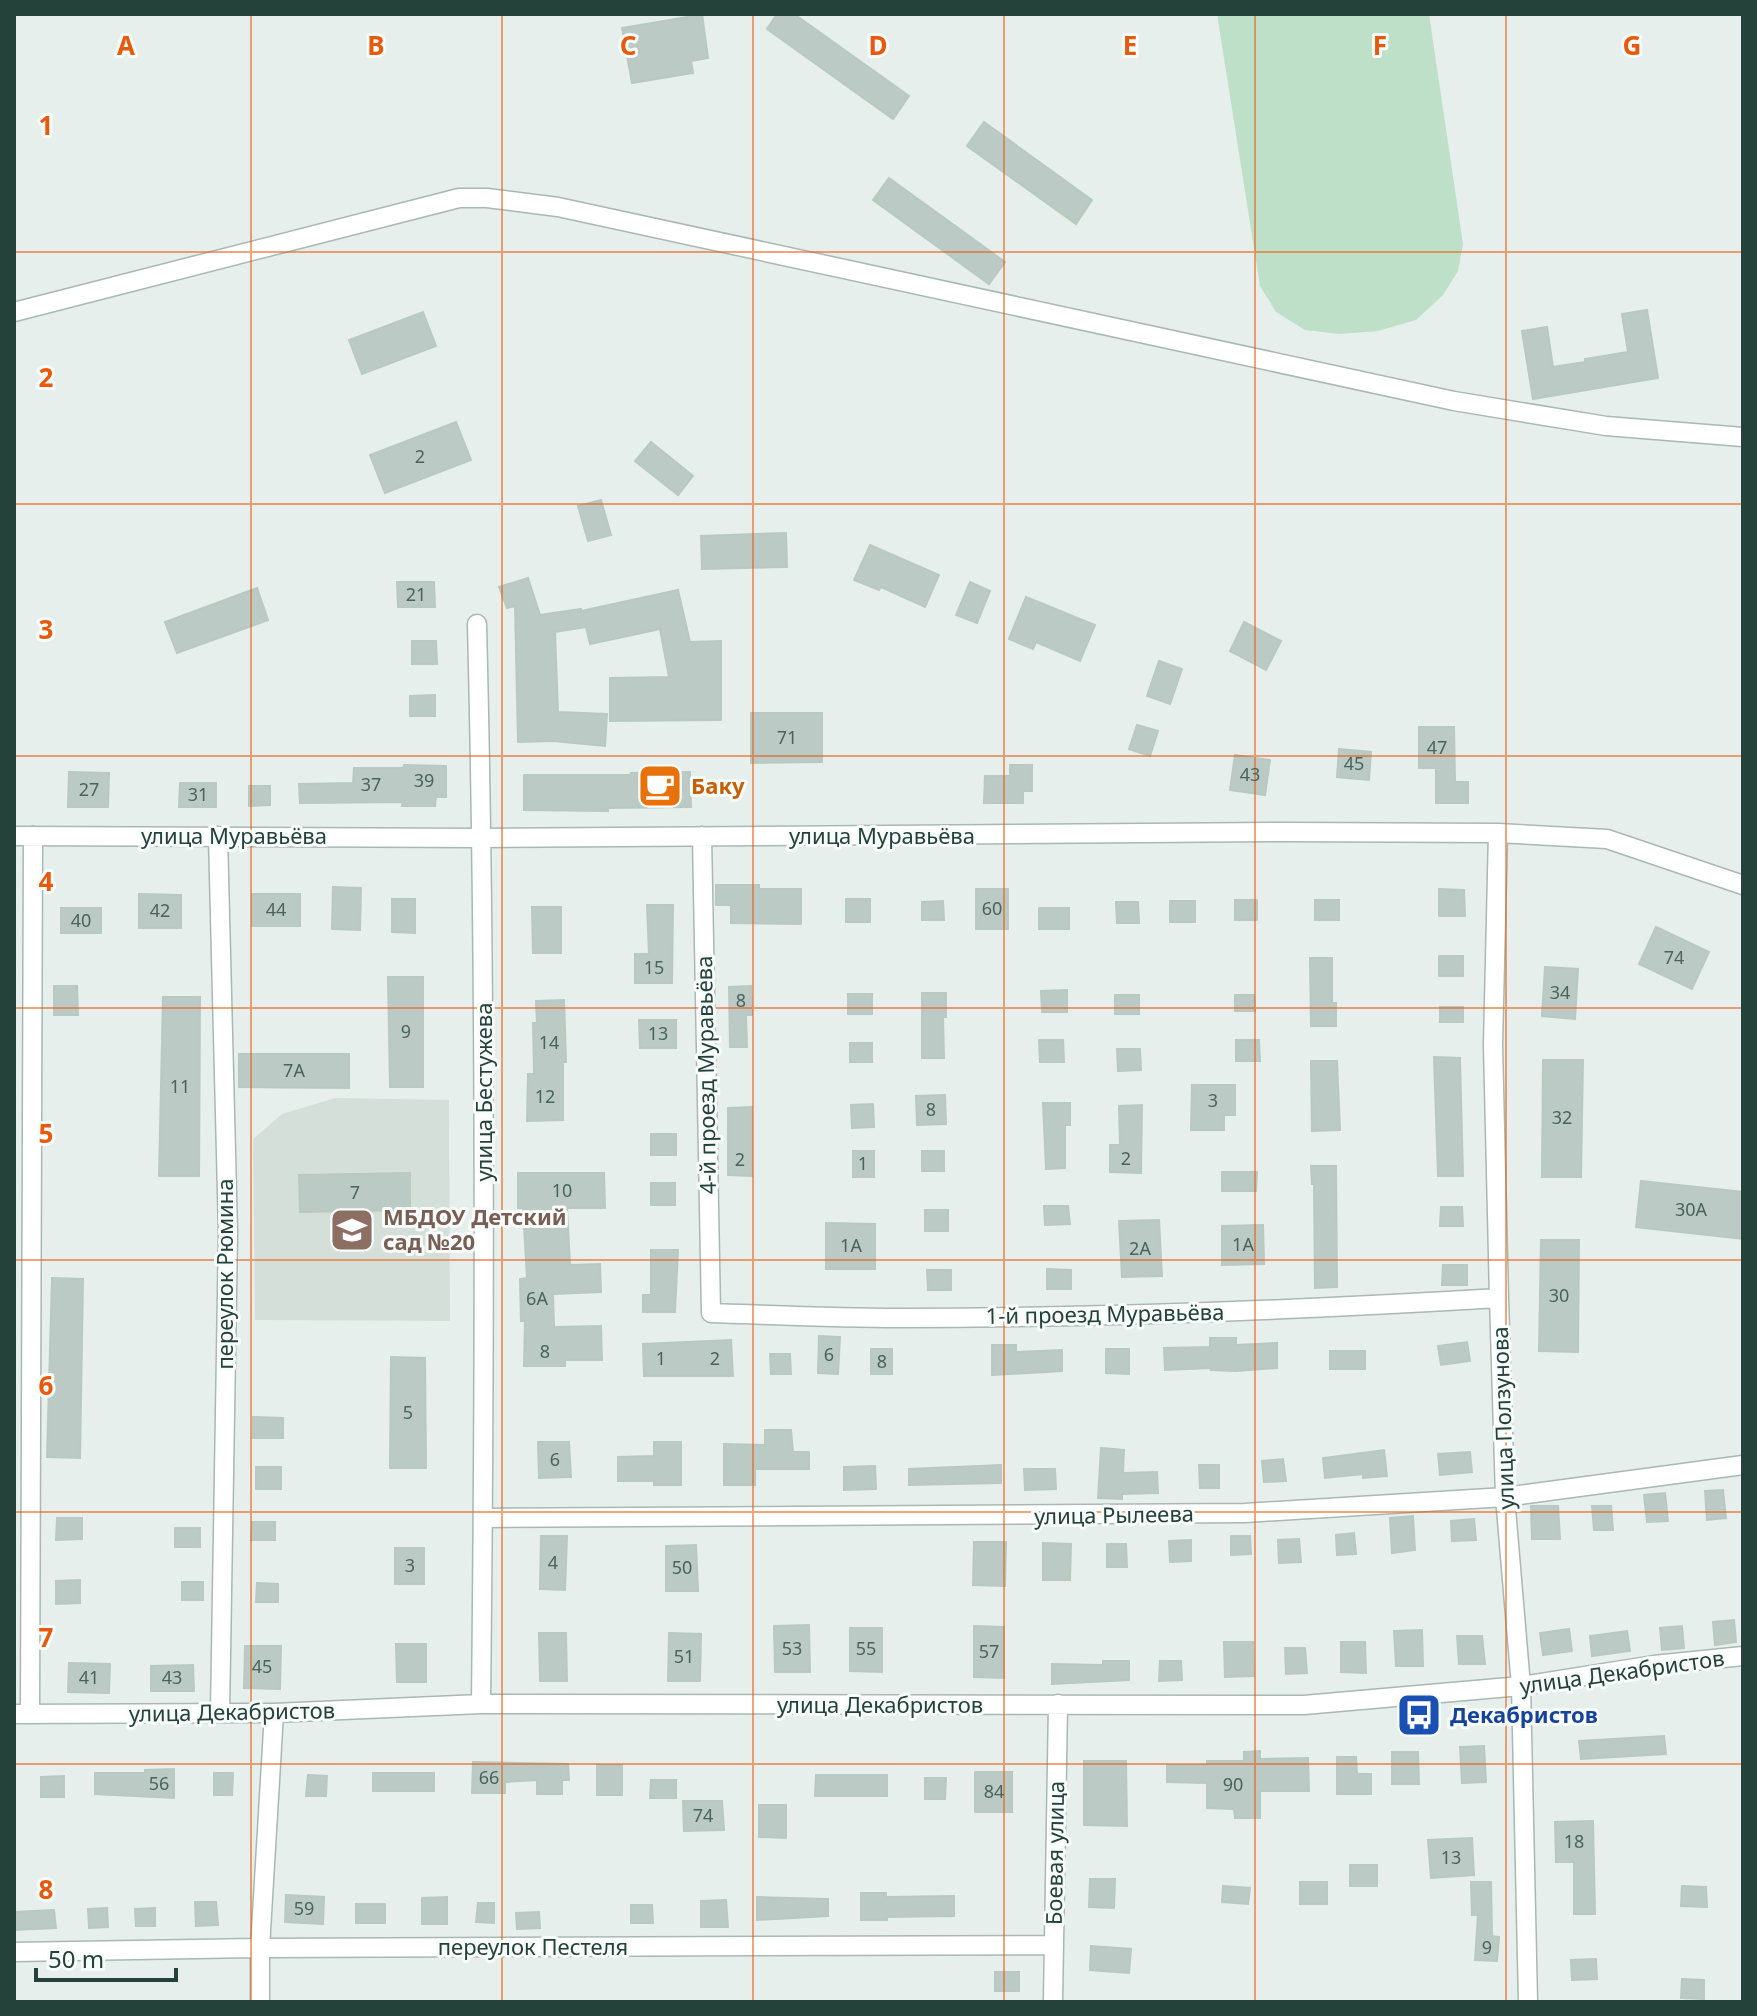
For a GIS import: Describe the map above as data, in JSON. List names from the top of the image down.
{
  "streets": {
    "street": [
      "улица Муравьёва",
      "4-й проезд Муравьёва",
      "улица Бестужева",
      "переулок Рюмина",
      "1-й проезд Муравьёва",
      "улица Ползунова",
      "улица Рылеева",
      "улица Декабристов",
      "Боевая улица",
      "переулок Пестеля"
    ]
  },
  "crossings": [
    ["улица Муравьёва", "4-й проезд Муравьёва"],
    ["улица Муравьёва", "улица Бестужева"],
    ["улица Муравьёва", "переулок Рюмина"],
    ["улица Муравьёва", "улица Ползунова"],
    ["4-й проезд Муравьёва", "1-й проезд Муравьёва"],
    ["улица Бестужева", "улица Рылеева"],
    ["улица Бестужева", "улица Декабристов"],
    ["переулок Рюмина", "улица Декабристов"],
    ["1-й проезд Муравьёва", "улица Ползунова"],
    ["улица Ползунова", "улица Рылеева"],
    ["улица Ползунова", "улица Декабристов"],
    ["улица Декабристов", "Боевая улица"],
    ["Боевая улица", "переулок Пестеля"]
  ],
  "places": {
    "cafe": ["Баку"],
    "school or university": ["МБДОУ Детский сад №20"],
    "bus stop": ["Декабристов"]
  },
  "house_numbers": [
    "2",
    "21",
    "71",
    "47",
    "45",
    "43",
    "39",
    "37",
    "27",
    "31",
    "60",
    "44",
    "42",
    "40",
    "74",
    "15",
    "34",
    "8",
    "9",
    "13",
    "14",
    "7А",
    "11",
    "12",
    "3",
    "8",
    "32",
    "2",
    "2",
    "1",
    "10",
    "7",
    "30А",
    "1А",
    "1А",
    "2А",
    "30",
    "6А",
    "8",
    "6",
    "1",
    "2",
    "8",
    "5",
    "6",
    "4",
    "3",
    "50",
    "53",
    "55",
    "57",
    "51",
    "45",
    "41",
    "43",
    "66",
    "56",
    "90",
    "84",
    "74",
    "18",
    "13",
    "59",
    "9"
  ],
  "scale_bar": "50 m",
  "grid": {
    "columns": [
      "A",
      "B",
      "C",
      "D",
      "E",
      "F",
      "G"
    ],
    "rows": [
      "1",
      "2",
      "3",
      "4",
      "5",
      "6",
      "7",
      "8"
    ]
  }
}
